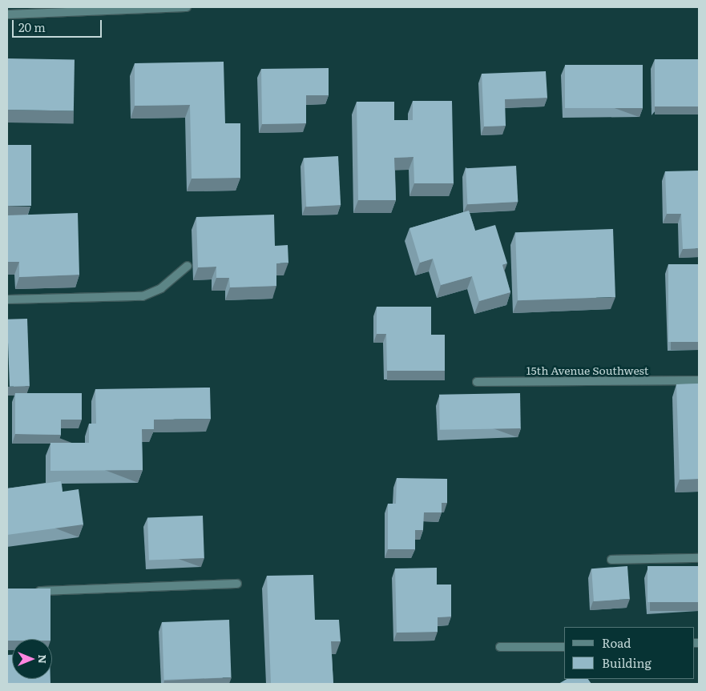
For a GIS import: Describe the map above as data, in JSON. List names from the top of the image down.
{
  "streets": {
    "street": ["15th Avenue Southwest"]
  },
  "legend": ["Road", "Building"],
  "scale_bar": "20 m",
  "north": "right"
}
